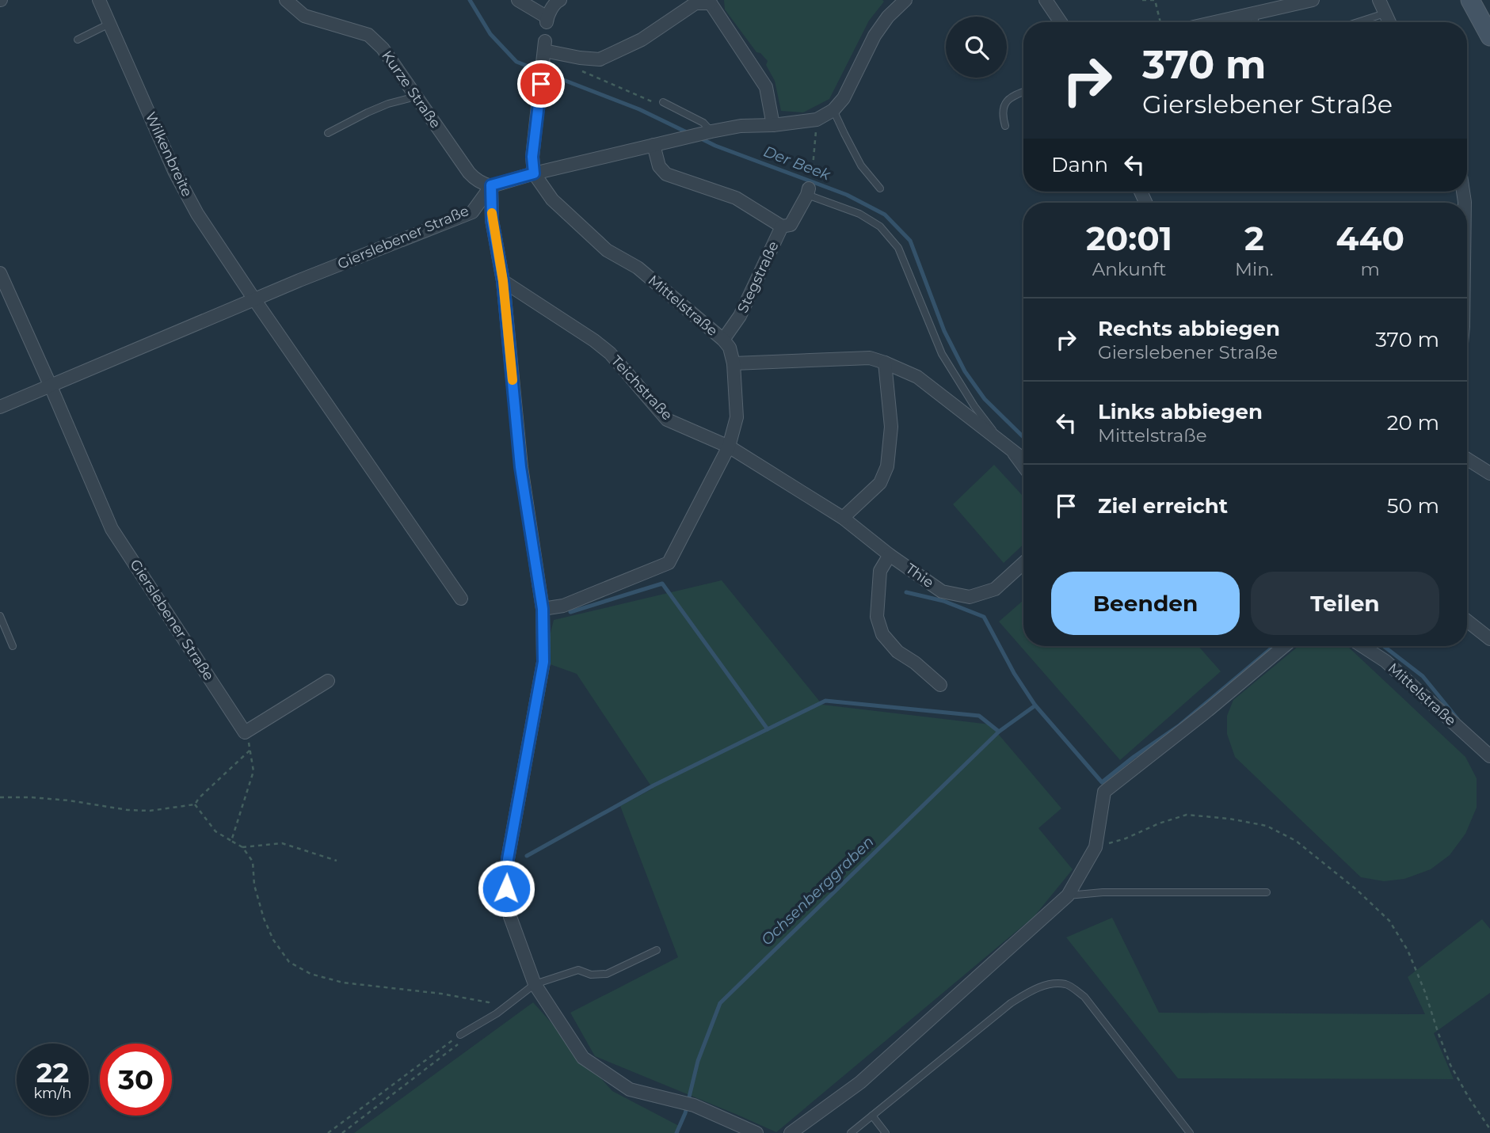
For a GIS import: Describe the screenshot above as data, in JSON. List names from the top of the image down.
{
  "streets": {
    "street": [
      "Kurze Straße",
      "Wilkenbreite",
      "Gierslebener Straße",
      "Stegstraße",
      "Mittelstraße",
      "Teichstraße",
      "Thie"
    ]
  },
  "crossings": [
    ["Kurze Straße", "Gierslebener Straße"],
    ["Wilkenbreite", "Gierslebener Straße"],
    ["Stegstraße", "Mittelstraße"],
    ["Teichstraße", "Thie"]
  ],
  "water": ["Der Beek", "Ochsenberggraben"],
  "page": {
    "turn": ["370 m", "Gierslebener Straße"],
    "then": "Dann",
    "eta": [
      "20:01",
      "Ankunft",
      "2",
      "Min.",
      "440",
      "m"
    ],
    "list": [
      {
        "name": "Rechts abbiegen",
        "note": "Gierslebener Straße",
        "value": "370 m"
      },
      {
        "name": "Links abbiegen",
        "note": "Mittelstraße",
        "value": "20 m"
      },
      {
        "name": "Ziel erreicht",
        "value": "50 m"
      }
    ],
    "buttons": ["Beenden", "Teilen"],
    "speed": "22 km/h",
    "limit": "30"
  }
}
